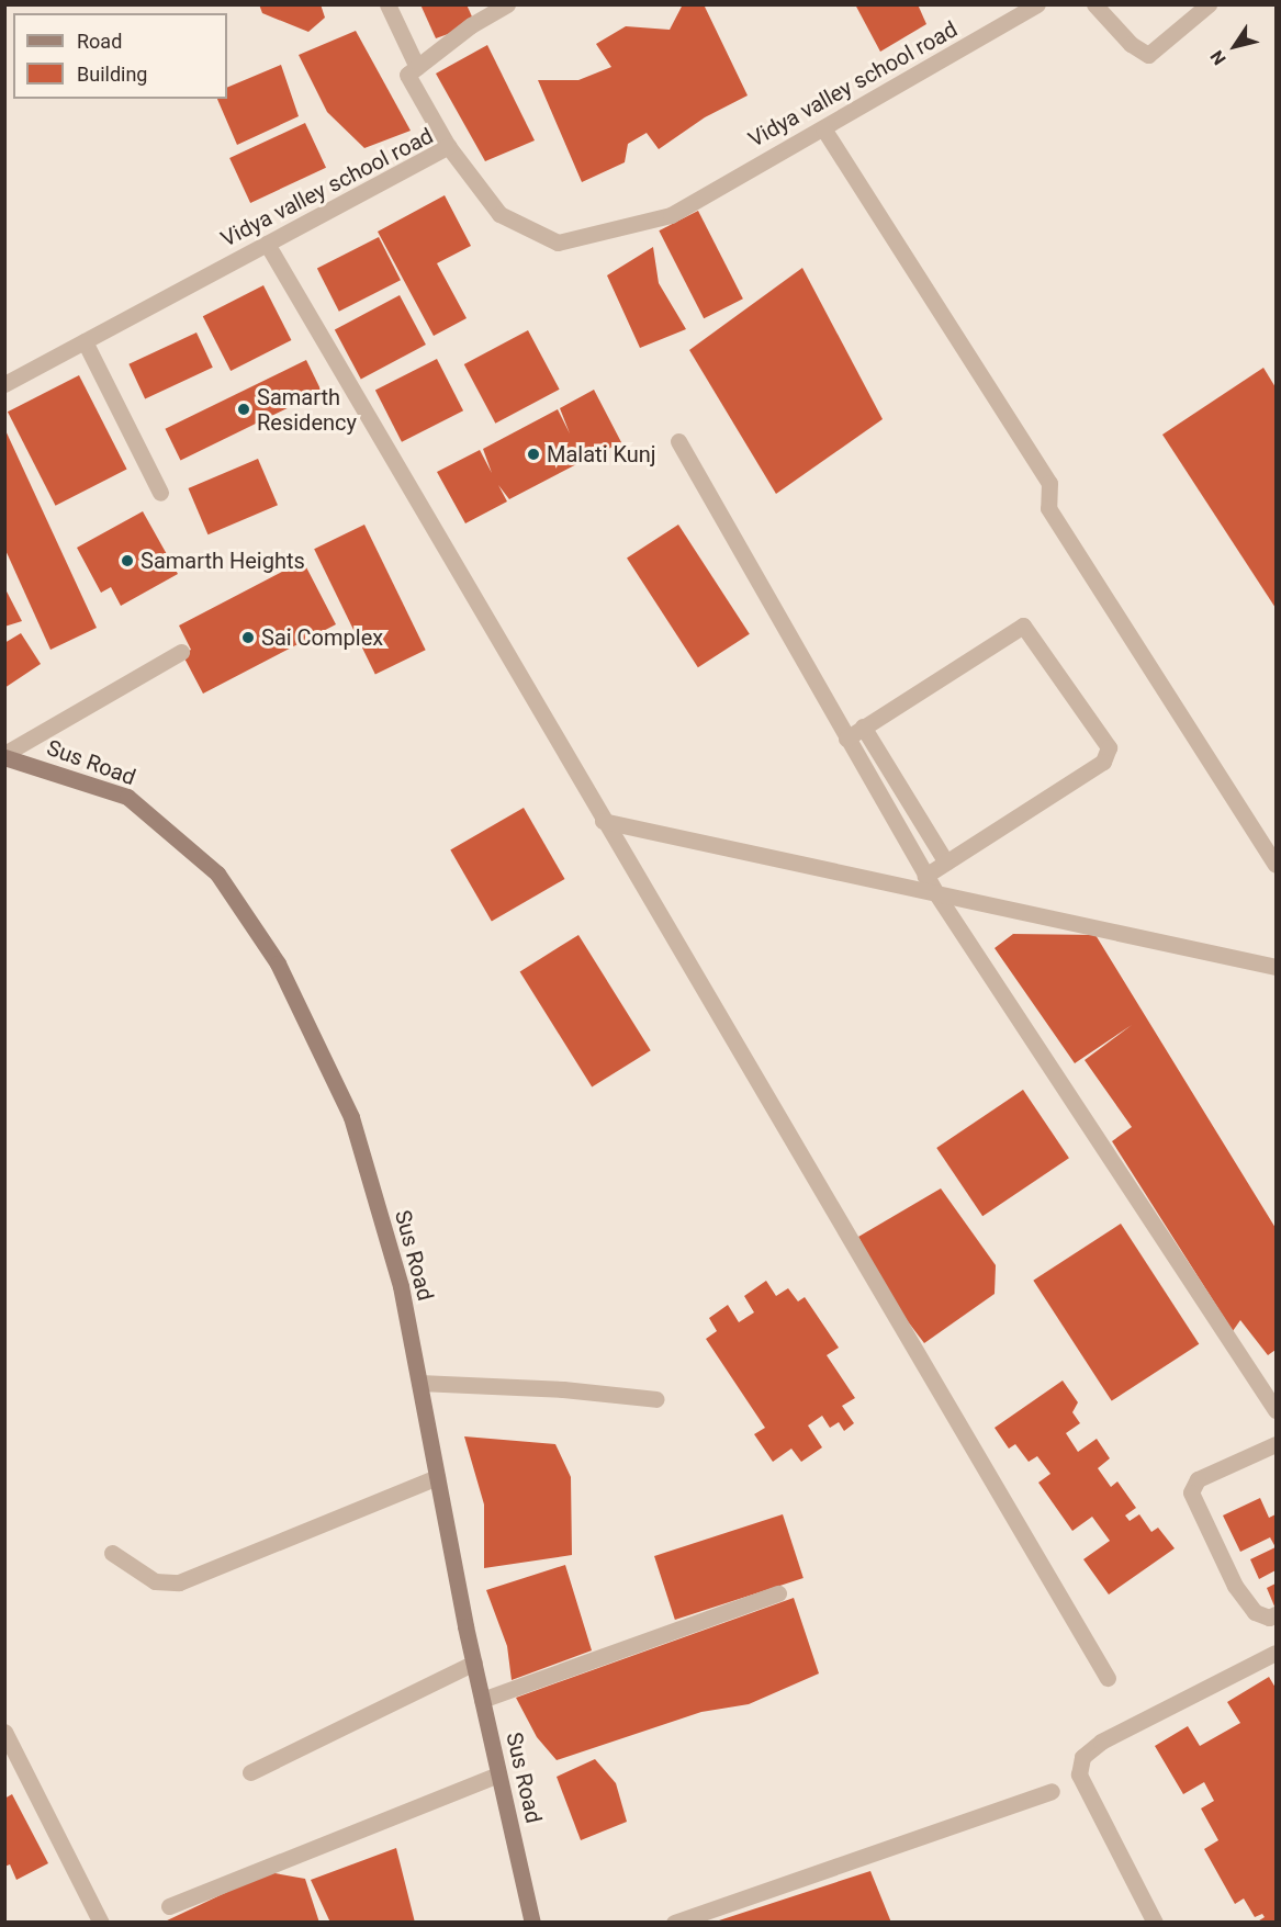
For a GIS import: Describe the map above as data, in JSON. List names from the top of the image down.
{
  "streets": {
    "main road": ["Sus Road"],
    "street": ["Vidya valley school road"]
  },
  "places": [
    "Samarth Residency",
    "Malati Kunj",
    "Samarth Heights",
    "Sai Complex"
  ],
  "legend": ["Road", "Building"],
  "north": "bottom left"
}
